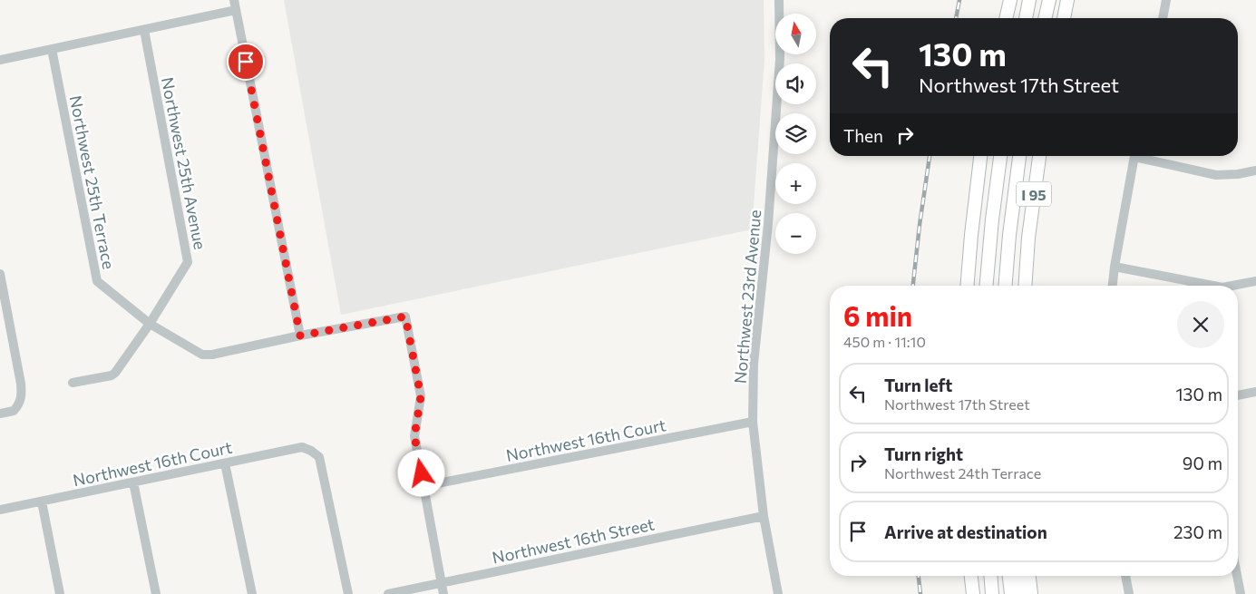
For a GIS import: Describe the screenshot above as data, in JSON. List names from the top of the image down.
{
  "streets": {
    "highway": ["I 95"],
    "street": [
      "Northwest 25th Avenue",
      "Northwest 25th Terrace",
      "Northwest 23rd Avenue",
      "Northwest 16th Court",
      "Northwest 16th Street"
    ]
  },
  "crossings": [
    ["Northwest 25th Avenue", "Northwest 25th Terrace"],
    ["Northwest 25th Terrace", "Northwest 16th Court"],
    ["Northwest 23rd Avenue", "Northwest 16th Court"],
    ["Northwest 23rd Avenue", "Northwest 16th Street"]
  ],
  "north": "top",
  "page": {
    "map_buttons": ["+", "−"],
    "turn": ["130 m", "Northwest 17th Street"],
    "then": "Then",
    "heading": ["6 min", "450 m · 11:10"],
    "list": [
      {
        "name": "Turn left",
        "note": "Northwest 17th Street",
        "value": "130 m"
      },
      {
        "name": "Turn right",
        "note": "Northwest 24th Terrace",
        "value": "90 m"
      },
      {
        "name": "Arrive at destination",
        "value": "230 m"
      }
    ]
  }
}
